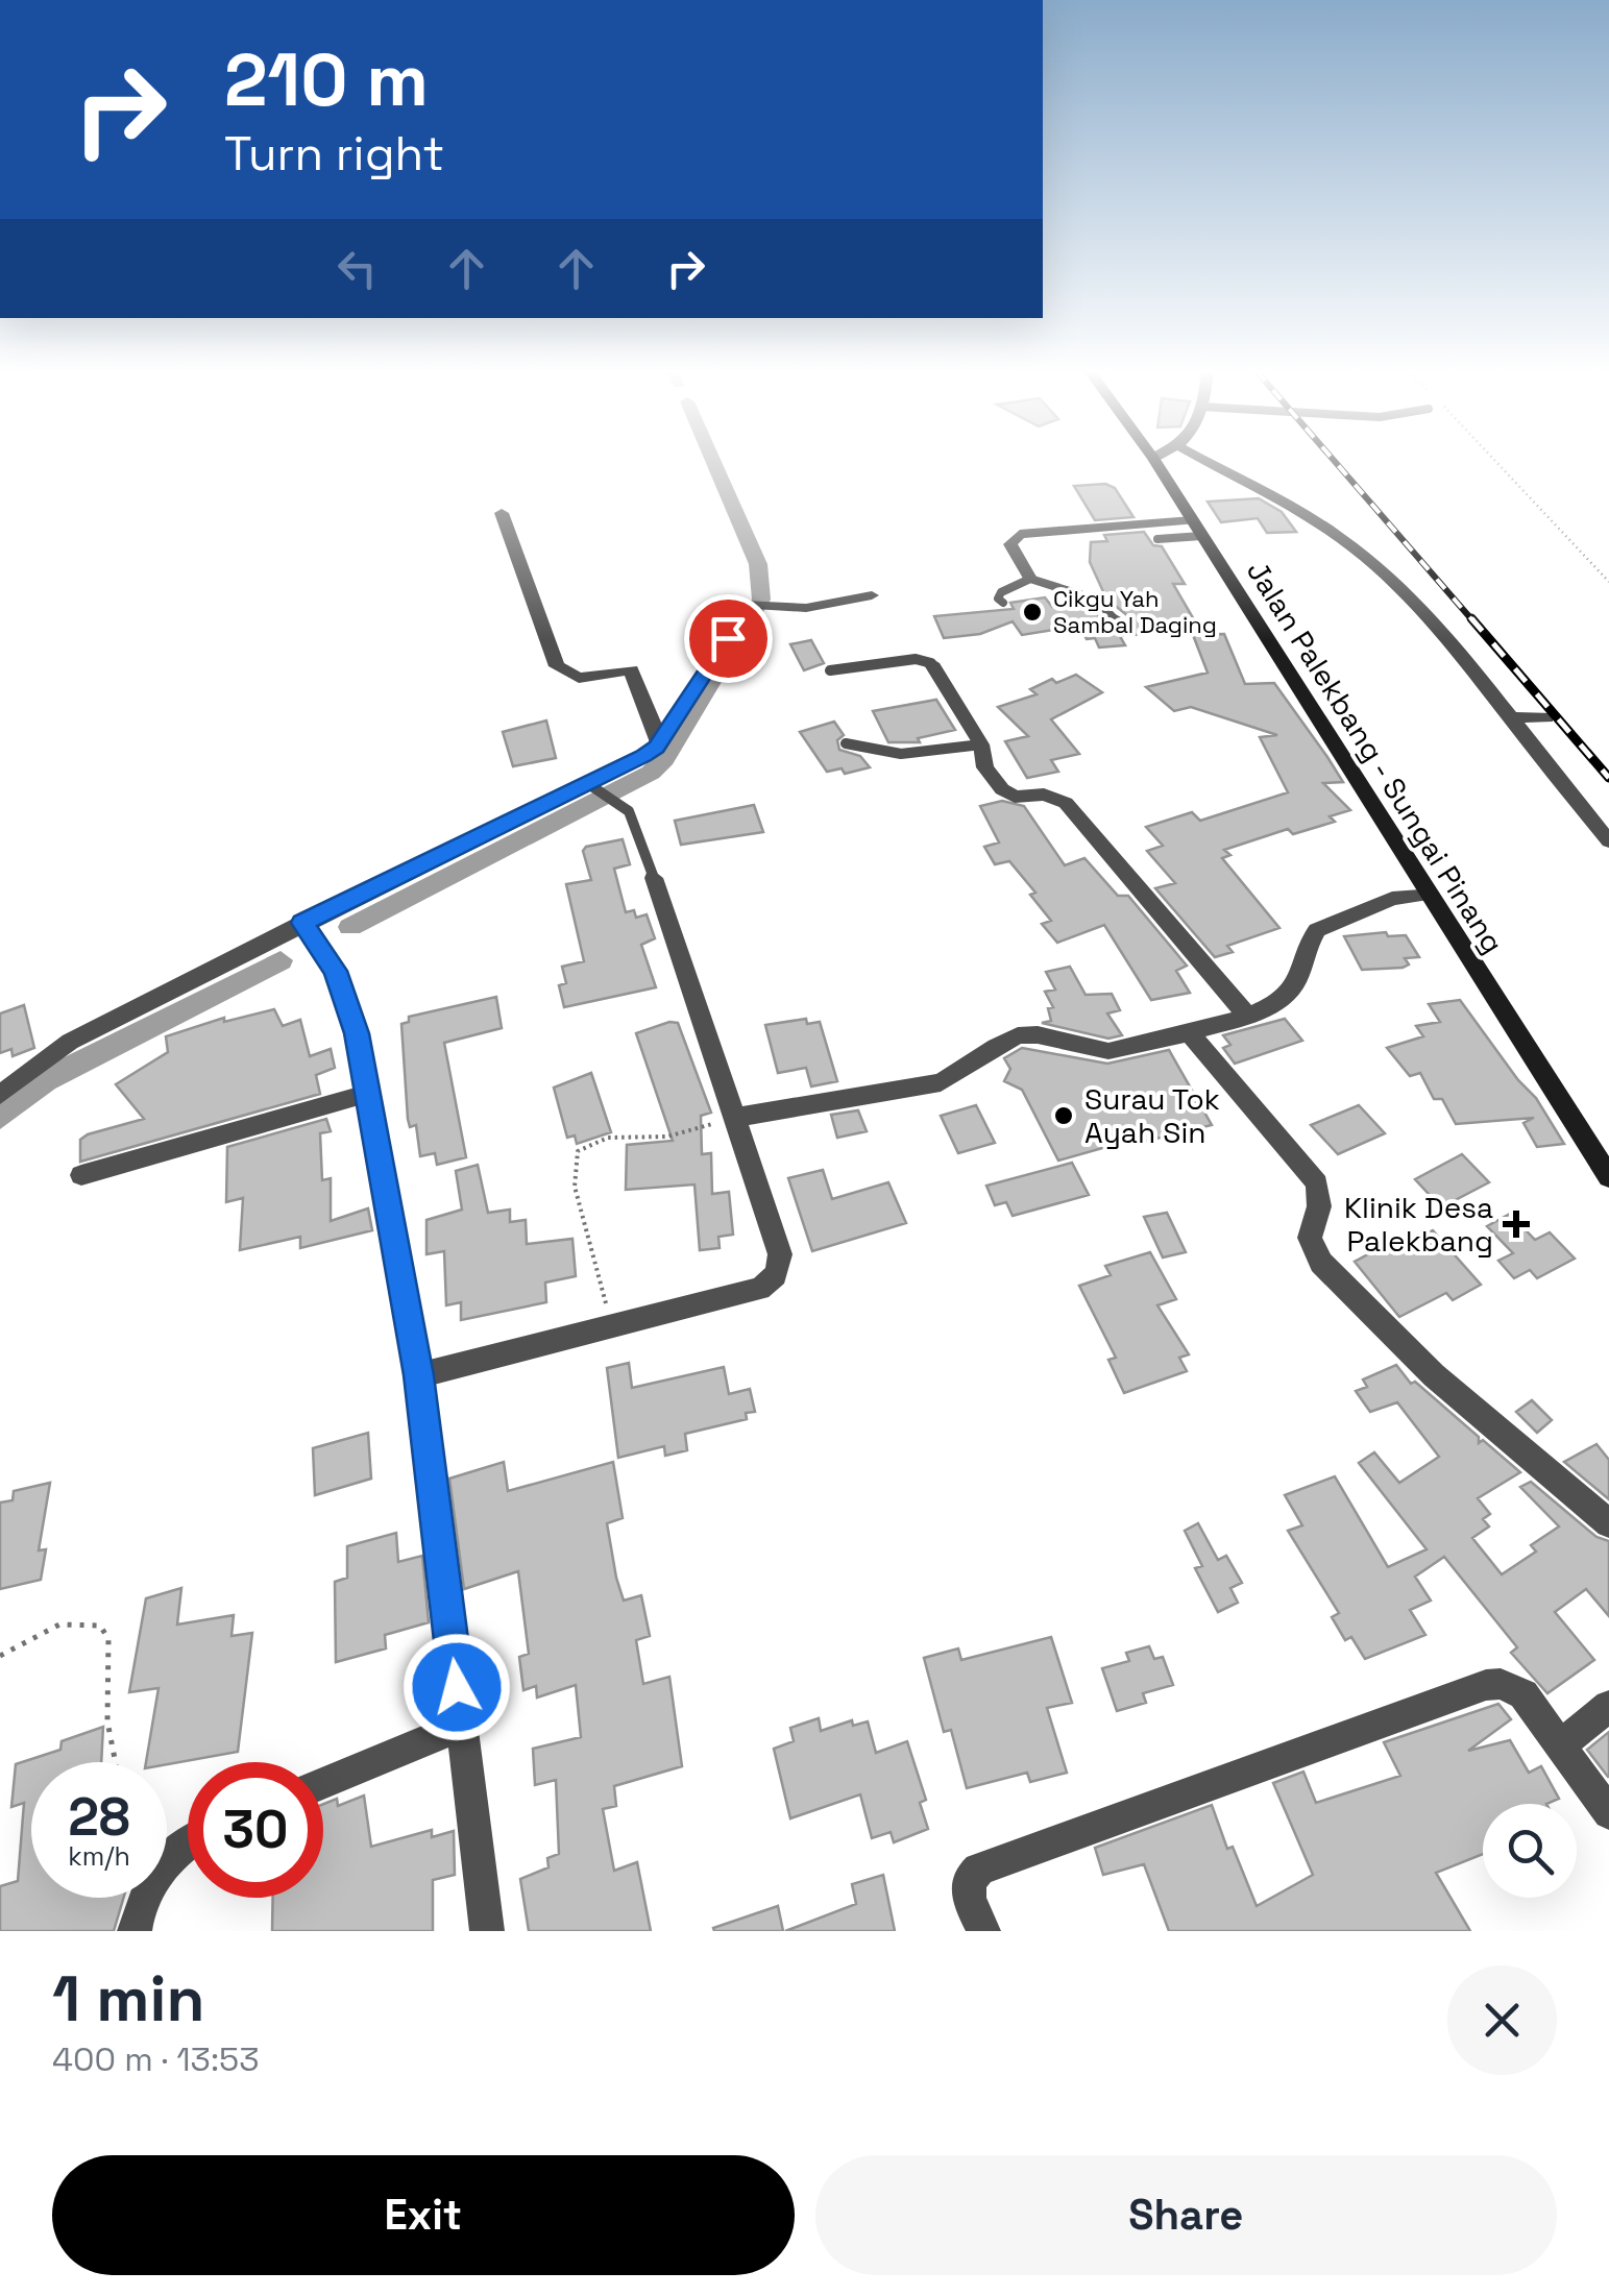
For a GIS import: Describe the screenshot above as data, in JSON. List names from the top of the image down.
{
  "streets": {
    "street": ["Jalan Palekbang - Sungai Pinang"]
  },
  "places": {
    "other": ["Cikgu Yah Sambal Daging", "Surau Tok Ayah Sin"],
    "health": ["Klinik Desa Palekbang"]
  },
  "page": {
    "turn": ["210 m", "Turn right"],
    "speed": "28 km/h",
    "limit": "30",
    "heading": ["1 min", "400 m · 13:53"],
    "buttons": ["Exit", "Share"]
  }
}
